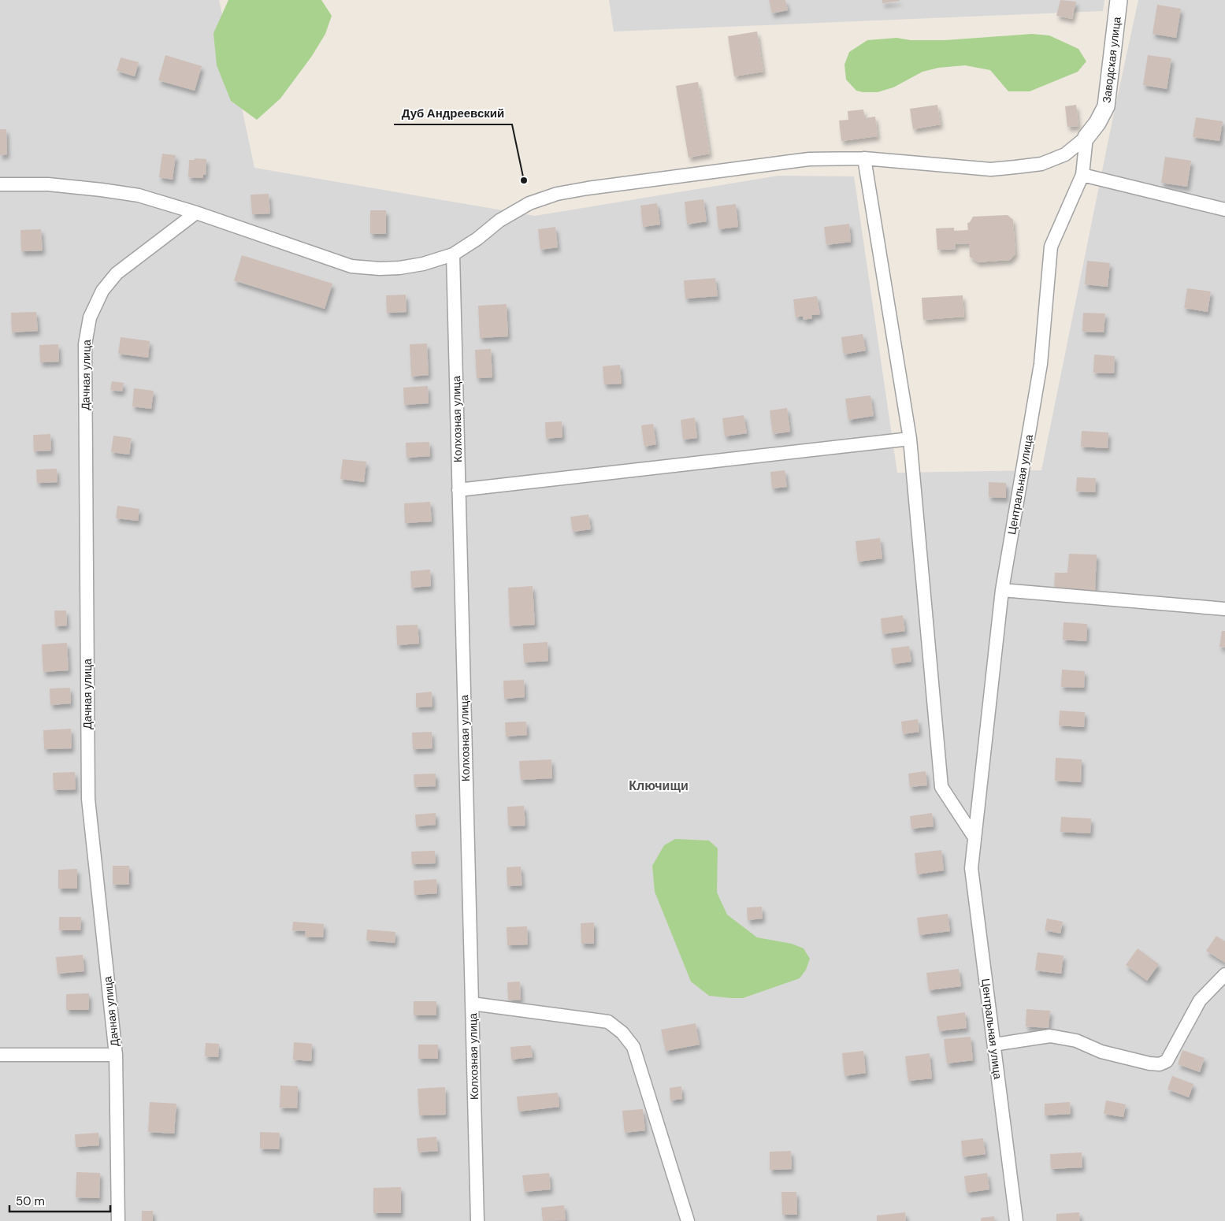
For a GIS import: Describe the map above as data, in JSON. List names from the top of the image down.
{
  "streets": {
    "street": [
      "Заводская улица",
      "Дачная улица",
      "Колхозная улица",
      "Центральная улица"
    ]
  },
  "crossings": [
    ["Заводская улица", "Центральная улица"]
  ],
  "districts": ["Ключищи"],
  "places": ["Дуб Андреевский"],
  "scale_bar": "50 m"
}
